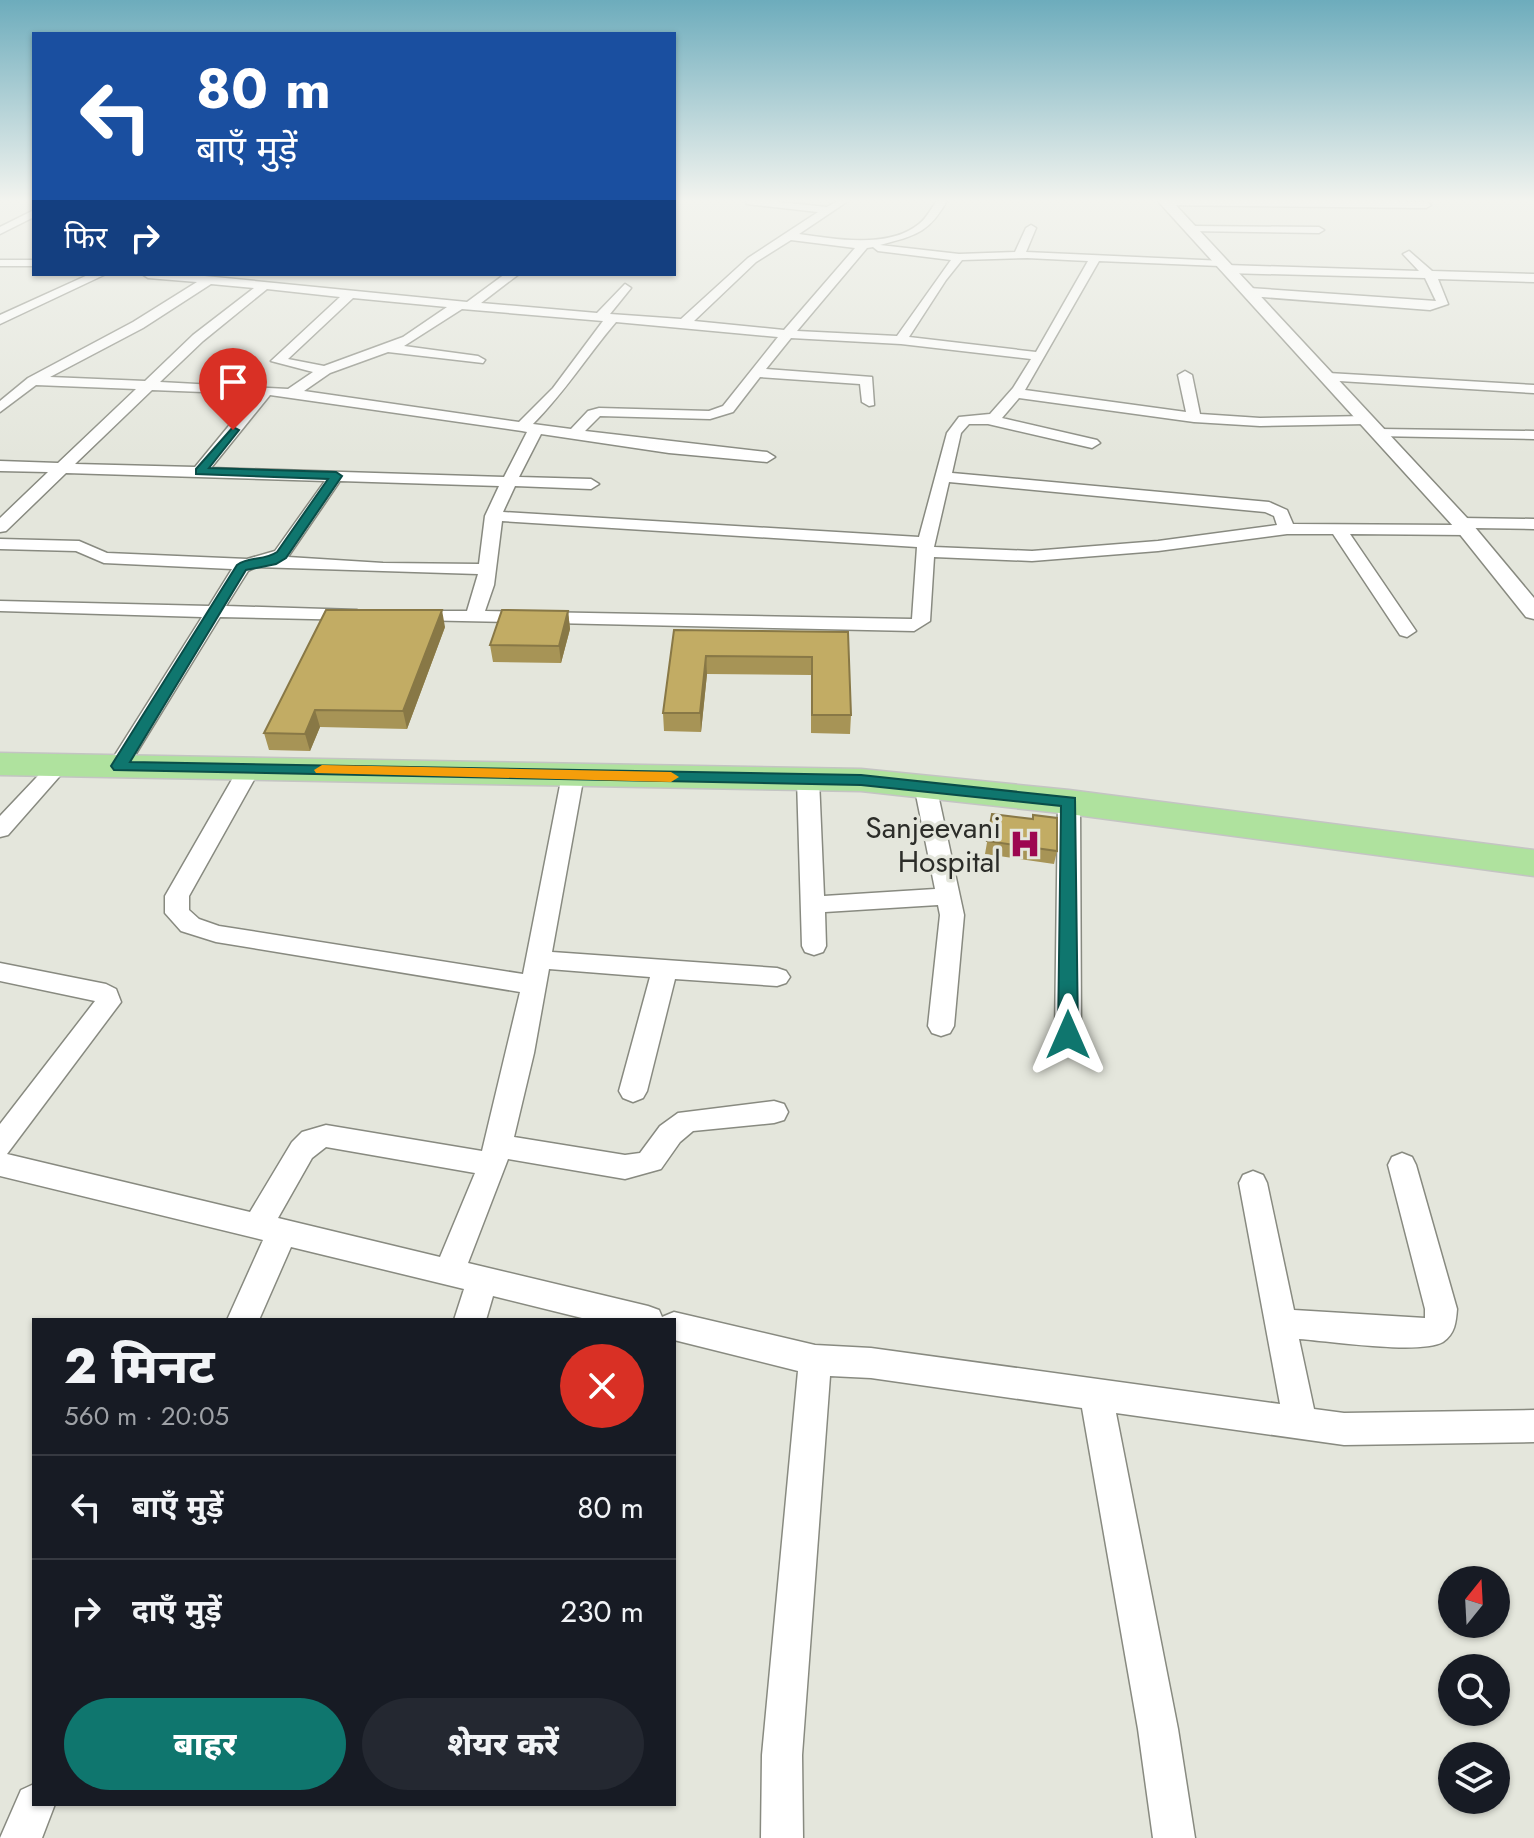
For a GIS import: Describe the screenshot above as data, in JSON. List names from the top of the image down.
{
  "places": {
    "hospital": ["Sanjeevani Hospital"]
  },
  "north": "top",
  "page": {
    "turn": ["80 m", "बाएँ मुड़ें"],
    "then": "फिर",
    "heading": ["2 मिनट", "560 m · 20:05"],
    "list": [
      {
        "name": "बाएँ मुड़ें",
        "value": "80 m"
      },
      {
        "name": "दाएँ मुड़ें",
        "value": "230 m"
      }
    ],
    "buttons": ["बाहर", "शेयर करें"]
  }
}
